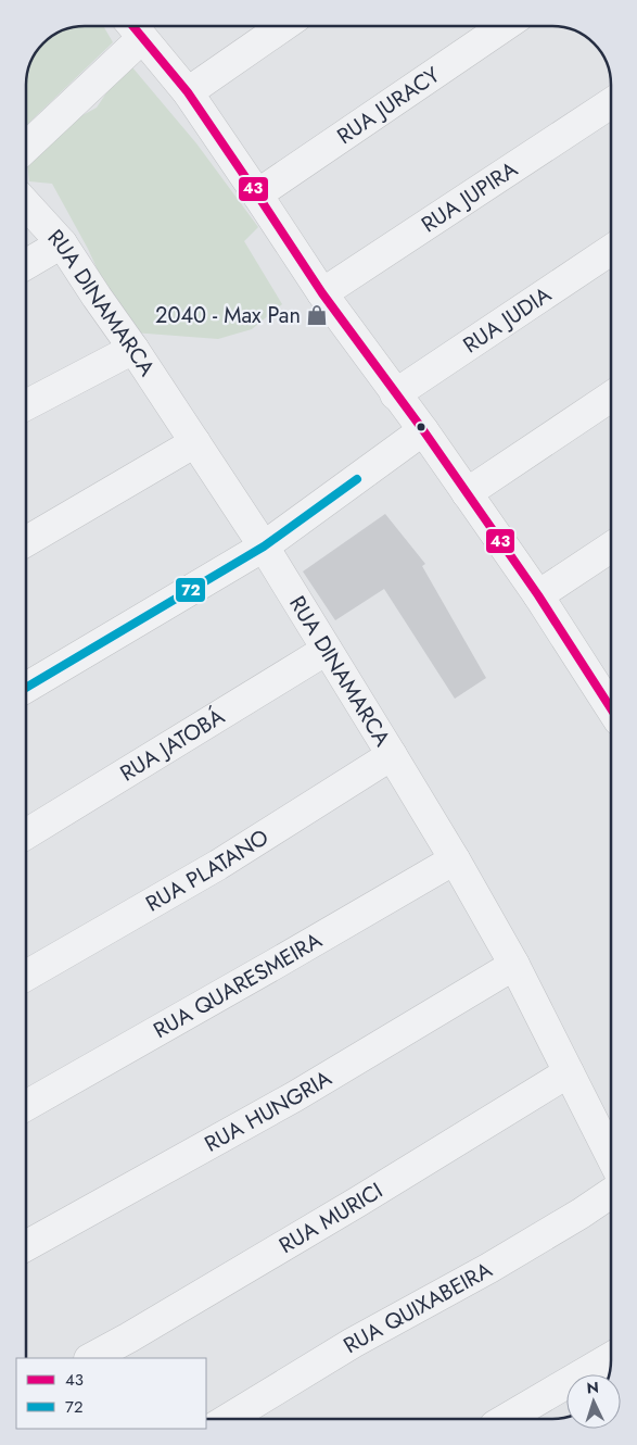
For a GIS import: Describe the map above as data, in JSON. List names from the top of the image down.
{
  "streets": {
    "street": [
      "RUA JURACY",
      "RUA JUPIRA",
      "RUA DINAMARCA",
      "RUA JUDIA",
      "RUA JATOBÁ",
      "RUA PLATANO",
      "RUA QUARESMEIRA",
      "RUA HUNGRIA",
      "RUA MURICI",
      "RUA QUIXABEIRA"
    ]
  },
  "crossings": [
    ["RUA DINAMARCA", "RUA JATOBÁ"],
    ["RUA DINAMARCA", "RUA PLATANO"],
    ["RUA DINAMARCA", "RUA QUARESMEIRA"],
    ["RUA DINAMARCA", "RUA HUNGRIA"],
    ["RUA DINAMARCA", "RUA MURICI"]
  ],
  "places": {
    "shop": ["2040 - Max Pan"]
  },
  "lines": ["transit line 43", "transit line 72"],
  "legend": ["43", "72"],
  "north": "top"
}
